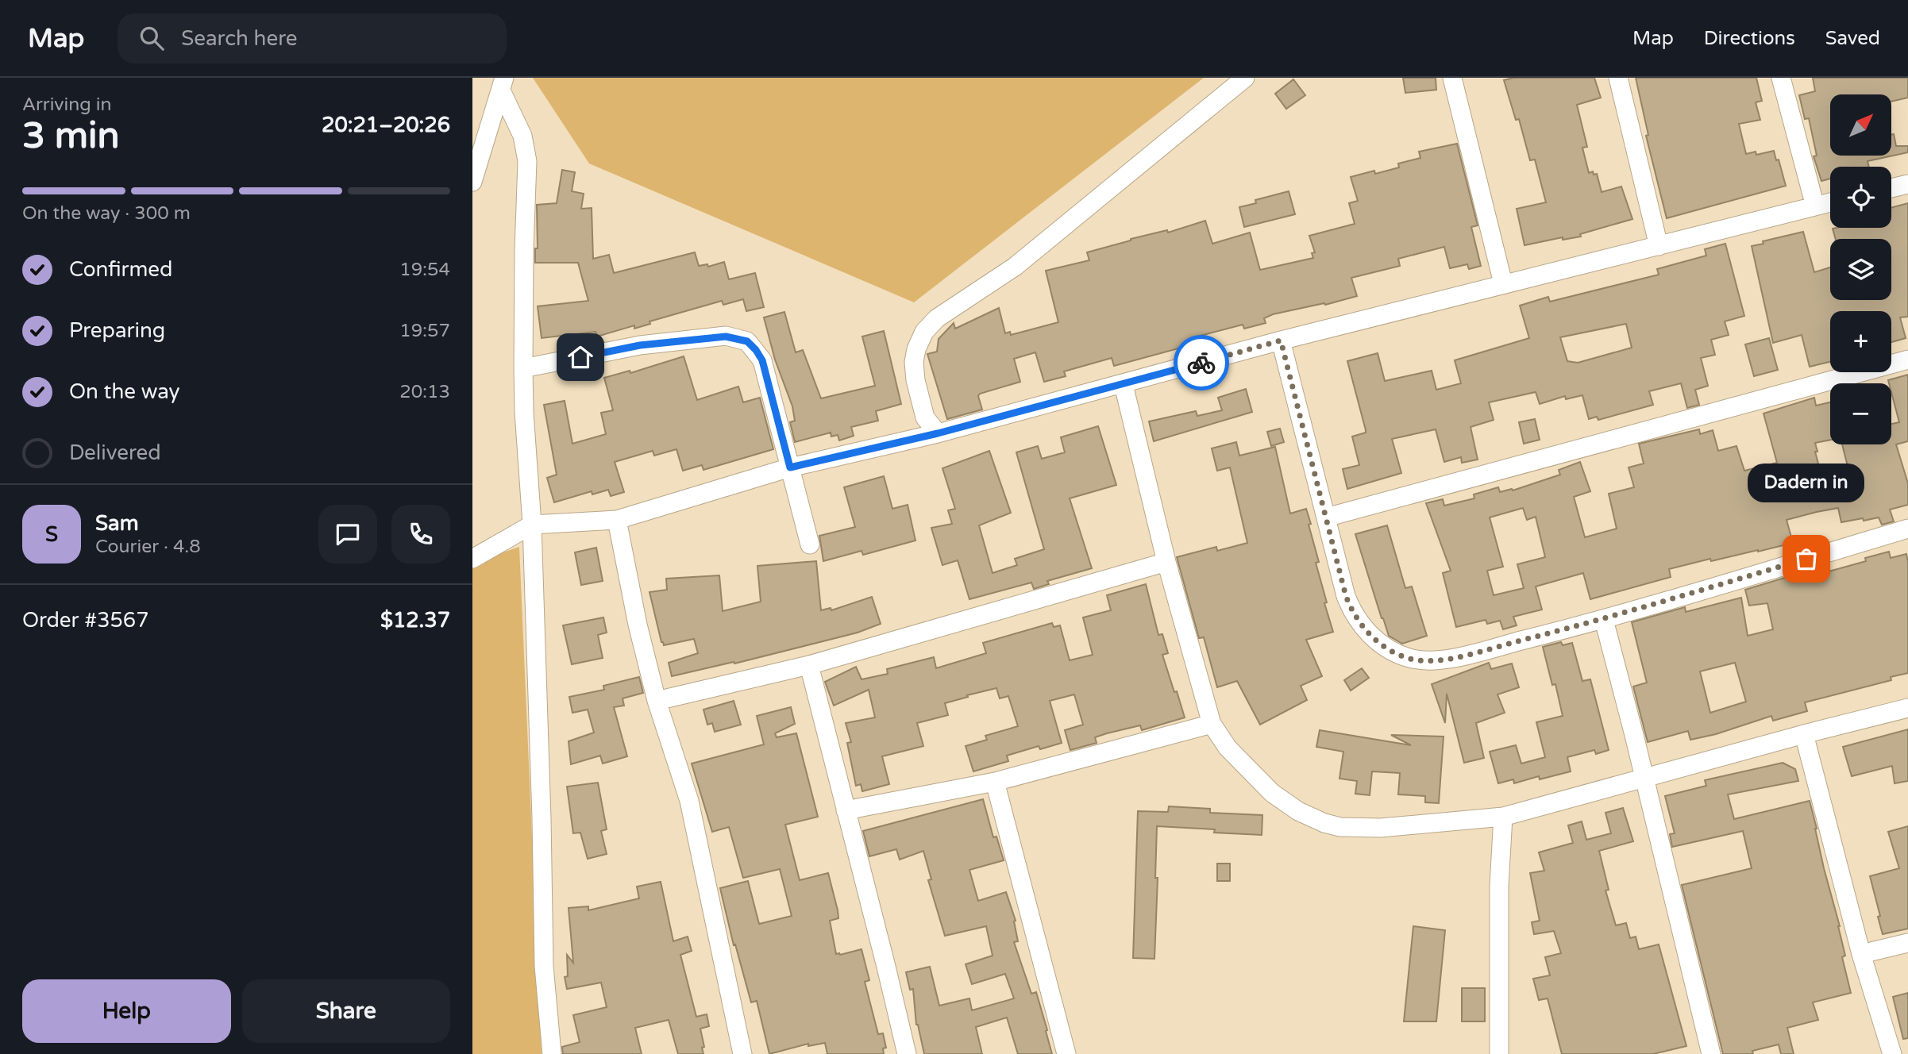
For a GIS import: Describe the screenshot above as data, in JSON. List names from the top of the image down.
{
  "places": ["Dadern in"],
  "north": "top right",
  "page": {
    "header": "Map",
    "search": "Search here",
    "nav": ["Map", "Directions", "Saved"],
    "heading": ["3 min", "Arriving in", "20:21–20:26"],
    "panel": [
      "Sam",
      "Courier · 4.8",
      "Order #3567",
      "$12.37"
    ],
    "map_buttons": ["+", "−"],
    "bar": "On the way · 300 m",
    "list": [
      ["Confirmed", "19:54"],
      ["Preparing", "19:57"],
      ["On the way", "20:13"],
      "Delivered"
    ],
    "bubble": "Dadern in",
    "round": "S",
    "buttons": ["Help", "Share"]
  }
}
